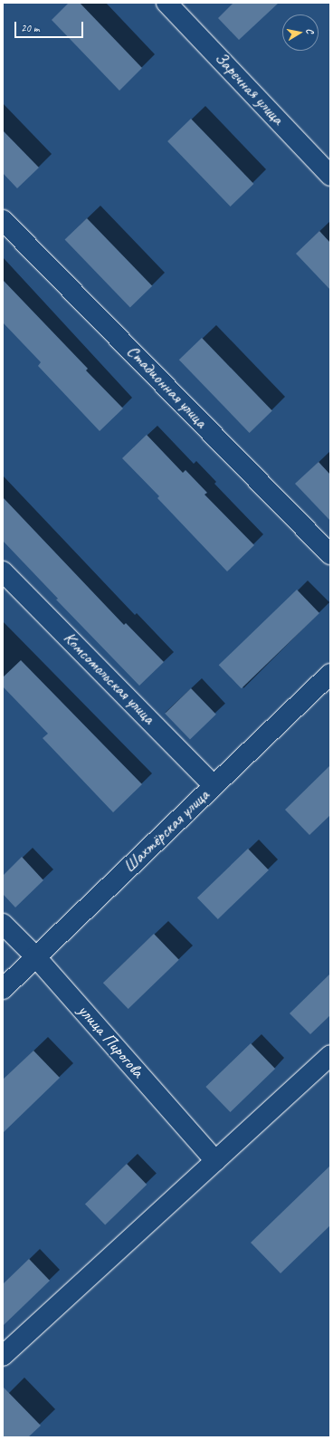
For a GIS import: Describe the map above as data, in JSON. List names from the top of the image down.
{
  "streets": {
    "street": [
      "Заречная улица",
      "Стадионная улица",
      "Комсомольская улица",
      "Шахтёрская улица",
      "улица Пирогова"
    ]
  },
  "crossings": [
    ["Комсомольская улица", "Шахтёрская улица"],
    ["Шахтёрская улица", "улица Пирогова"]
  ],
  "scale_bar": "20 m",
  "north": "right"
}
